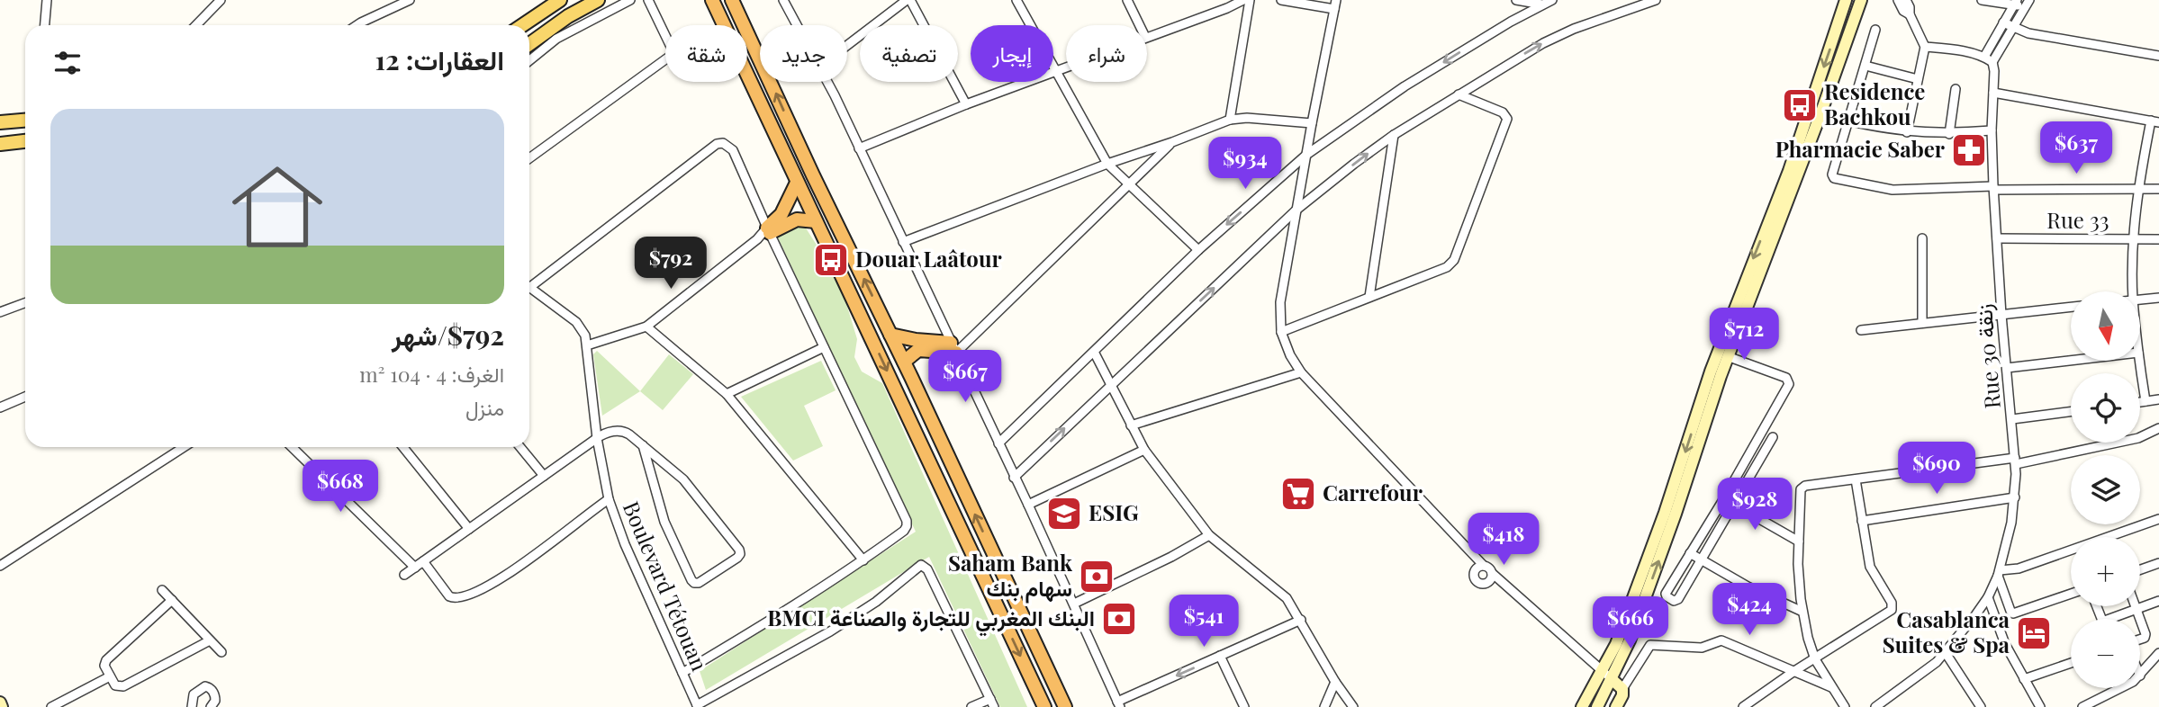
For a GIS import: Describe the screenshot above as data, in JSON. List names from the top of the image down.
{
  "streets": {
    "street": ["Rue 33", "Rue 30 زنقة", "Boulevard Tétouan"]
  },
  "crossings": [
    ["Rue 33", "Rue 30 زنقة"]
  ],
  "places": {
    "bus stop": ["Residence Bachkou", "Douar Laâtour"],
    "pharmacy": ["Pharmacie Saber"],
    "supermarket": ["Carrefour"],
    "school or university": ["ESIG"],
    "bank": ["Saham Bank سهام بنك", "BMCI البنك المغربي للتجارة والصناعة"],
    "hotel": ["Casablanca Suites & Spa"]
  },
  "north": "bottom",
  "page": {
    "chip": [
      "شراء",
      "إيجار",
      "تصفية",
      "جديد",
      "شقة"
    ],
    "heading": "العقارات: 12",
    "list": [
      {
        "name": "$792/شهر",
        "note": "الغرف: 4 · 104 m² · منزل"
      }
    ],
    "price": [
      "$637",
      "$934",
      "$792",
      "$712",
      "$667",
      "$690",
      "$668",
      "$928",
      "$418",
      "$424",
      "$541",
      "$666"
    ],
    "map_buttons": ["+", "−"]
  }
}
